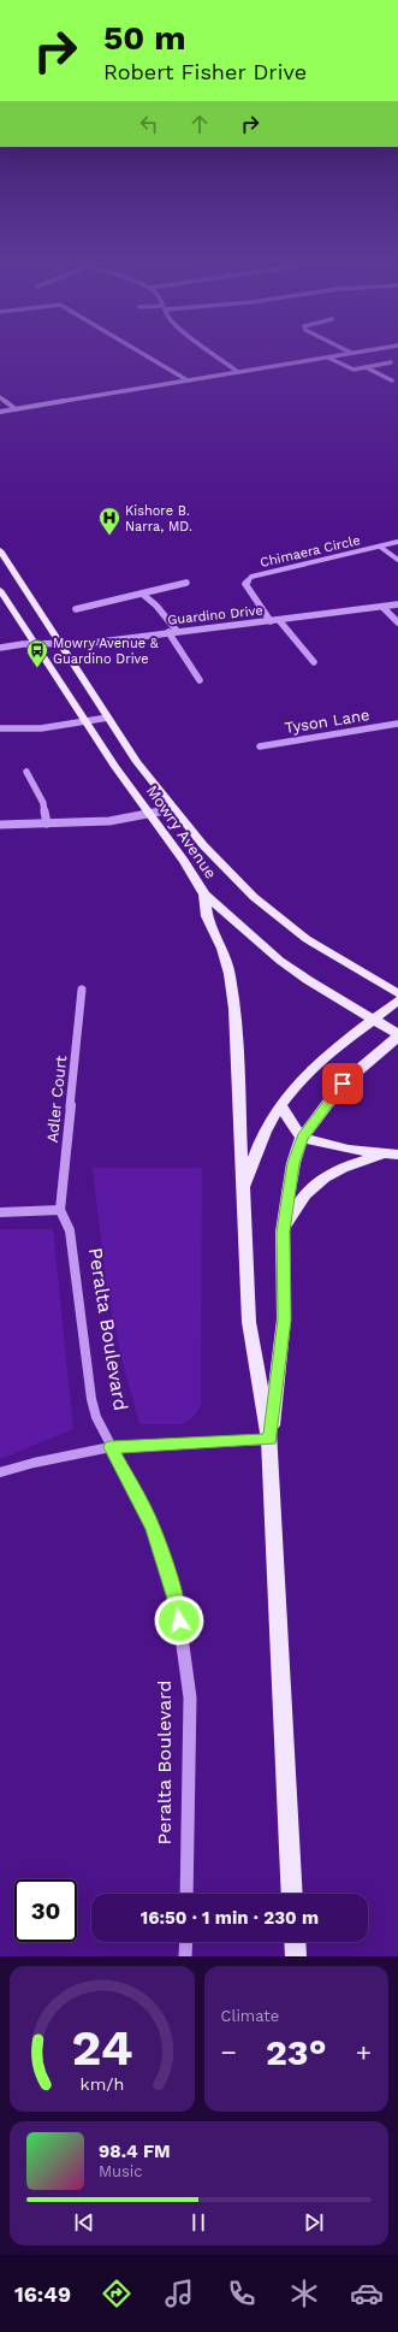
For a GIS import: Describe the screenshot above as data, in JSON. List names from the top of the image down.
{
  "streets": {
    "main road": ["Mowry Avenue"],
    "street": [
      "Chimaera Circle",
      "Guardino Drive",
      "Tyson Lane",
      "Adler Court",
      "Peralta Boulevard"
    ]
  },
  "crossings": [
    ["Chimaera Circle", "Guardino Drive"],
    ["Guardino Drive", "Mowry Avenue"],
    ["Adler Court", "Peralta Boulevard"]
  ],
  "places": {
    "hospital": ["Kishore B. Narra, MD."],
    "bus stop": ["Mowry Avenue & Guardino Drive"]
  },
  "page": {
    "turn": ["50 m", "Robert Fisher Drive"],
    "limit": "30",
    "trip": "16:50 · 1 min · 230 m",
    "tile": "Climate",
    "heat": ["−", "23°", "+"],
    "song": ["98.4 FM", "Music"],
    "tabs": "16:49",
    "gauge": ["24", "km/h"]
  }
}
